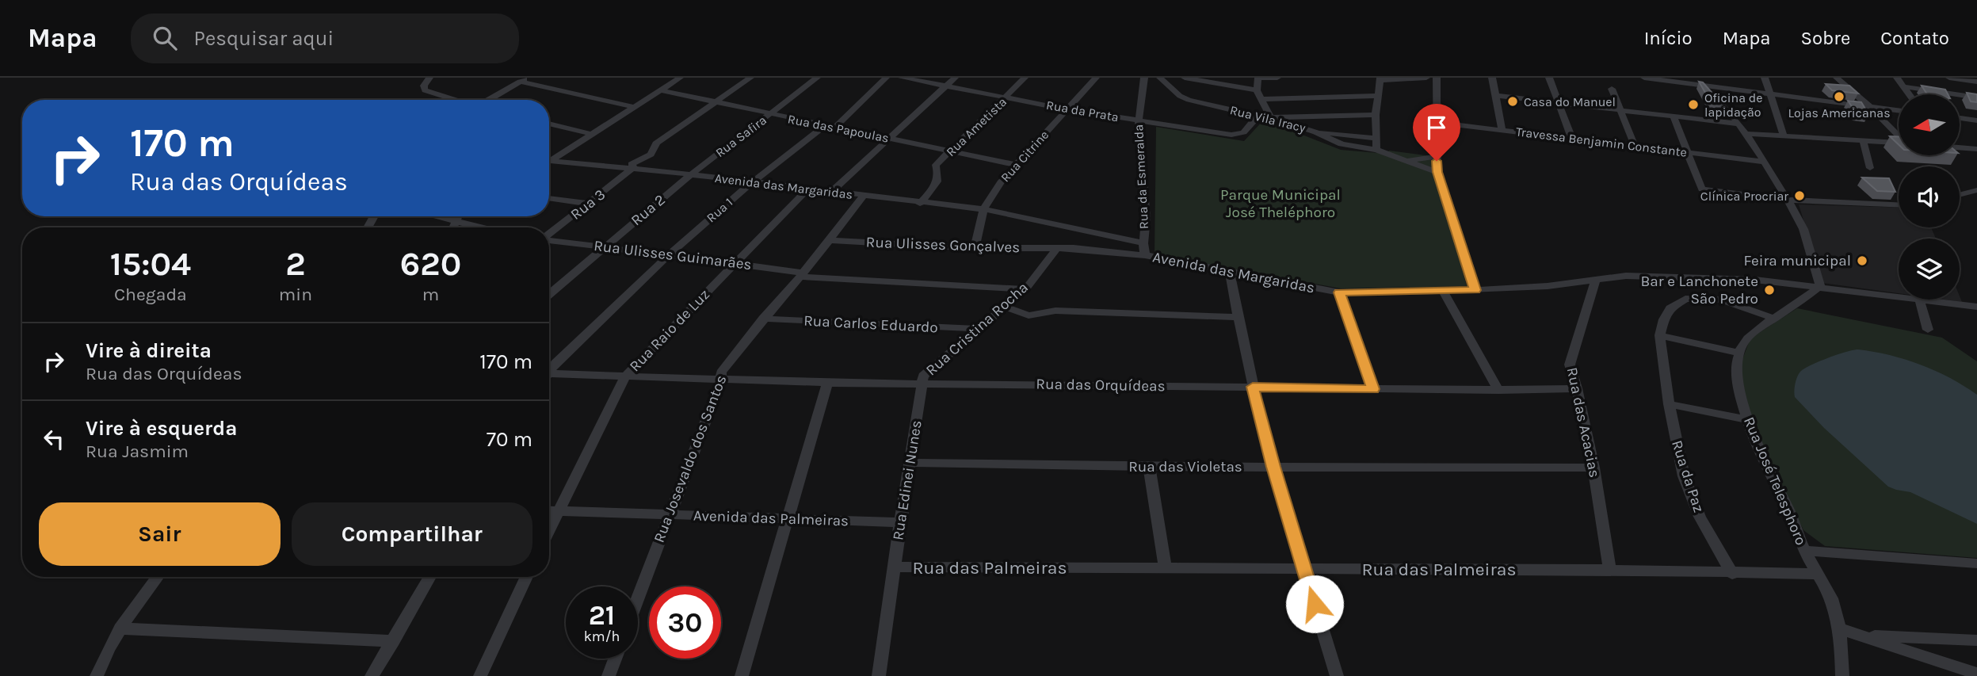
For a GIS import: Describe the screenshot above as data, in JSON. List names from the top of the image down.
{
  "streets": {
    "street": [
      "Rua da Prata",
      "Rua Vila Iracy",
      "Rua Ametista",
      "Rua das Papoulas",
      "Rua Safira",
      "Travessa Benjamin Constante",
      "Rua Citrine",
      "Rua da Esmeralda",
      "Avenida das Margaridas",
      "Rua 3",
      "Rua 2",
      "Rua 1",
      "Rua Ulisses Gonçalves",
      "Rua Ulisses Guimarães",
      "Rua Carlos Eduardo",
      "Rua Cristina Rocha",
      "Rua Raio de Luz",
      "Rua das Orquídeas",
      "Rua das Acacias",
      "Rua Josevaldo dos Santos",
      "Rua das Violetas",
      "Rua da Paz",
      "Rua Edinei Nunes",
      "Rua José Telesphoro",
      "Avenida das Palmeiras",
      "Rua das Palmeiras"
    ]
  },
  "crossings": [
    ["Rua da Prata", "Rua Vila Iracy"],
    ["Rua da Prata", "Rua Ametista"],
    ["Rua da Prata", "Rua Citrine"],
    ["Rua da Prata", "Rua da Esmeralda"],
    ["Rua Ametista", "Rua das Papoulas"],
    ["Rua Ametista", "Avenida das Margaridas"],
    ["Rua das Papoulas", "Rua Safira"],
    ["Rua das Papoulas", "Rua Citrine"],
    ["Rua das Papoulas", "Rua 3"],
    ["Rua das Papoulas", "Rua 1"],
    ["Rua Safira", "Avenida das Margaridas"],
    ["Rua Safira", "Rua 2"],
    ["Rua Citrine", "Avenida das Margaridas"],
    ["Rua Citrine", "Rua Ulisses Gonçalves"],
    ["Rua da Esmeralda", "Avenida das Margaridas"],
    ["Avenida das Margaridas", "Rua 3"],
    ["Avenida das Margaridas", "Rua 2"],
    ["Avenida das Margaridas", "Rua 1"],
    ["Avenida das Margaridas", "Rua Ulisses Gonçalves"],
    ["Avenida das Margaridas", "Rua Cristina Rocha"],
    ["Avenida das Margaridas", "Rua Raio de Luz"],
    ["Avenida das Margaridas", "Rua das Acacias"],
    ["Avenida das Margaridas", "Rua Josevaldo dos Santos"],
    ["Rua 2", "Rua Ulisses Guimarães"],
    ["Rua 1", "Rua Ulisses Guimarães"],
    ["Rua Ulisses Gonçalves", "Rua Cristina Rocha"],
    ["Rua Ulisses Gonçalves", "Rua Josevaldo dos Santos"],
    ["Rua Ulisses Guimarães", "Rua Cristina Rocha"],
    ["Rua Ulisses Guimarães", "Rua Raio de Luz"],
    ["Rua Ulisses Guimarães", "Rua Josevaldo dos Santos"],
    ["Rua Carlos Eduardo", "Rua Cristina Rocha"],
    ["Rua Carlos Eduardo", "Rua Josevaldo dos Santos"],
    ["Rua Cristina Rocha", "Rua das Orquídeas"],
    ["Rua Cristina Rocha", "Rua Edinei Nunes"],
    ["Rua Raio de Luz", "Rua das Orquídeas"],
    ["Rua Raio de Luz", "Avenida das Palmeiras"],
    ["Rua das Orquídeas", "Rua das Acacias"],
    ["Rua das Orquídeas", "Rua Josevaldo dos Santos"],
    ["Rua das Orquídeas", "Rua Edinei Nunes"],
    ["Rua das Acacias", "Rua das Violetas"],
    ["Rua das Acacias", "Rua das Palmeiras"],
    ["Rua Josevaldo dos Santos", "Avenida das Palmeiras"],
    ["Rua das Violetas", "Rua Edinei Nunes"],
    ["Rua da Paz", "Rua das Palmeiras"],
    ["Rua Edinei Nunes", "Avenida das Palmeiras"],
    ["Rua Edinei Nunes", "Rua das Palmeiras"],
    ["Rua José Telesphoro", "Rua das Palmeiras"]
  ],
  "parks": ["Parque Municipal José Theléphoro"],
  "places": [
    "Lojas Americanas",
    "Casa do Manuel",
    "Oficina de lapidação",
    "Clínica Procriar",
    "Feira municipal",
    "Bar e Lanchonete São Pedro"
  ],
  "north": "left",
  "page": {
    "header": "Mapa",
    "search": "Pesquisar aqui",
    "nav": [
      "Início",
      "Mapa",
      "Sobre",
      "Contato"
    ],
    "turn": ["170 m", "Rua das Orquídeas"],
    "eta": [
      "15:04",
      "Chegada",
      "2",
      "min",
      "620",
      "m"
    ],
    "list": [
      {
        "name": "Vire à direita",
        "note": "Rua das Orquídeas",
        "value": "170 m"
      },
      {
        "name": "Vire à esquerda",
        "note": "Rua Jasmim",
        "value": "70 m"
      }
    ],
    "buttons": ["Sair", "Compartilhar"],
    "speed": "21 km/h",
    "limit": "30"
  }
}
